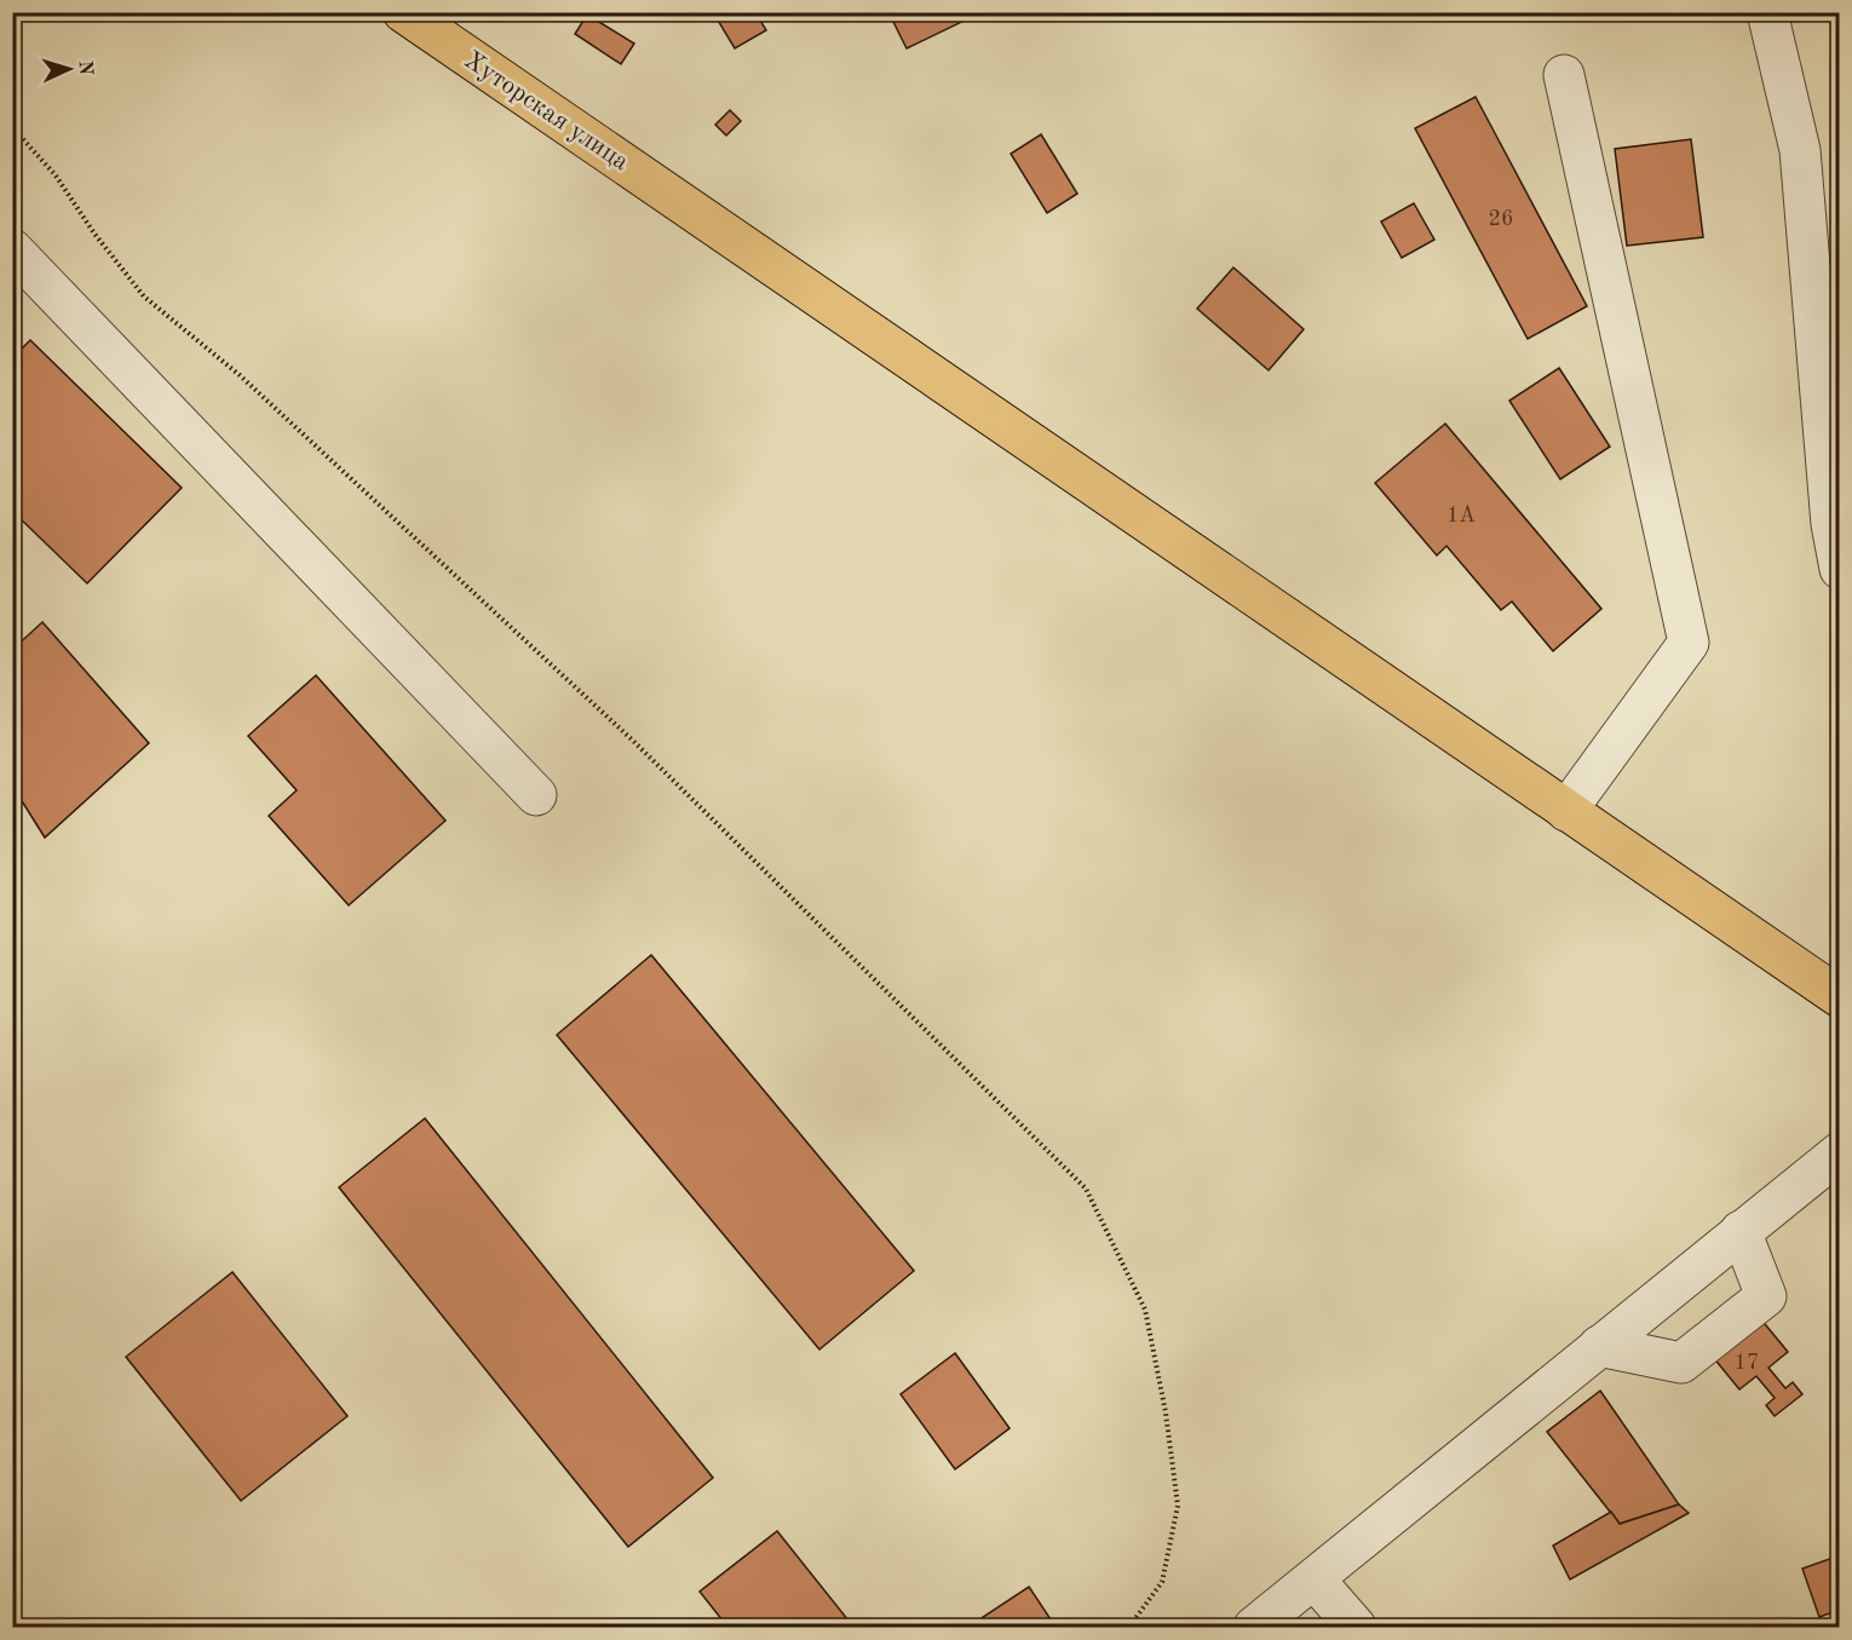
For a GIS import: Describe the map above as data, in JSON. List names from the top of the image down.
{
  "streets": {
    "main road": ["Хуторская улица"]
  },
  "house_numbers": ["26", "1А", "17"],
  "north": "right"
}
